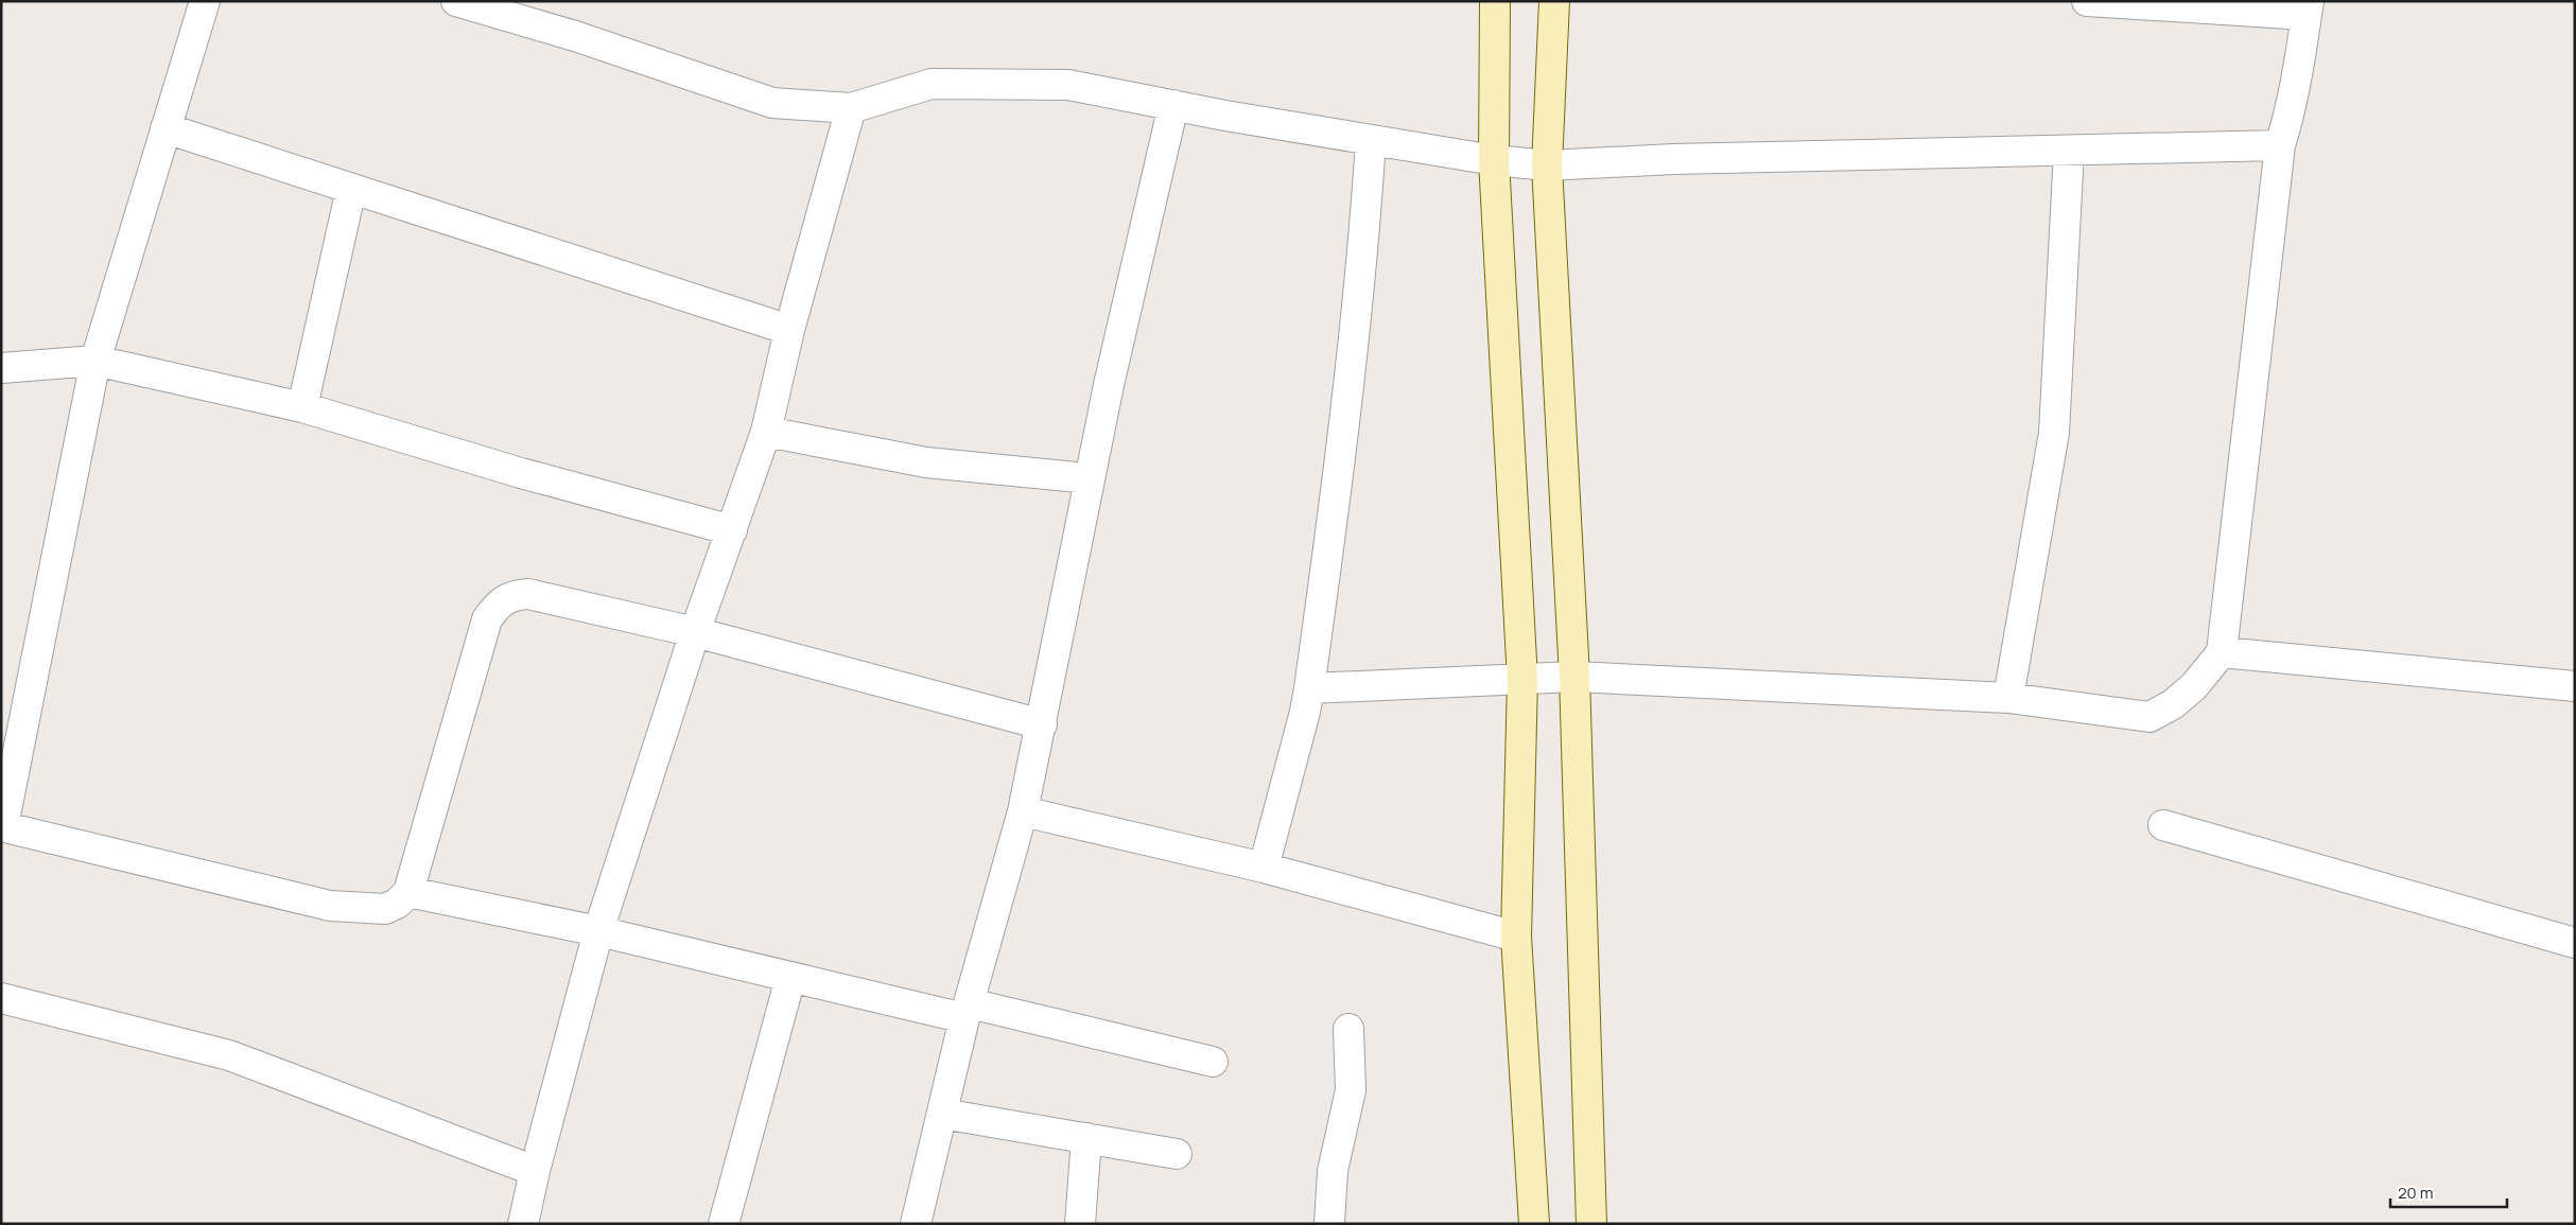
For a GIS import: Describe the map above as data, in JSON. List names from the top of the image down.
{
  "scale_bar": "20 m"
}
